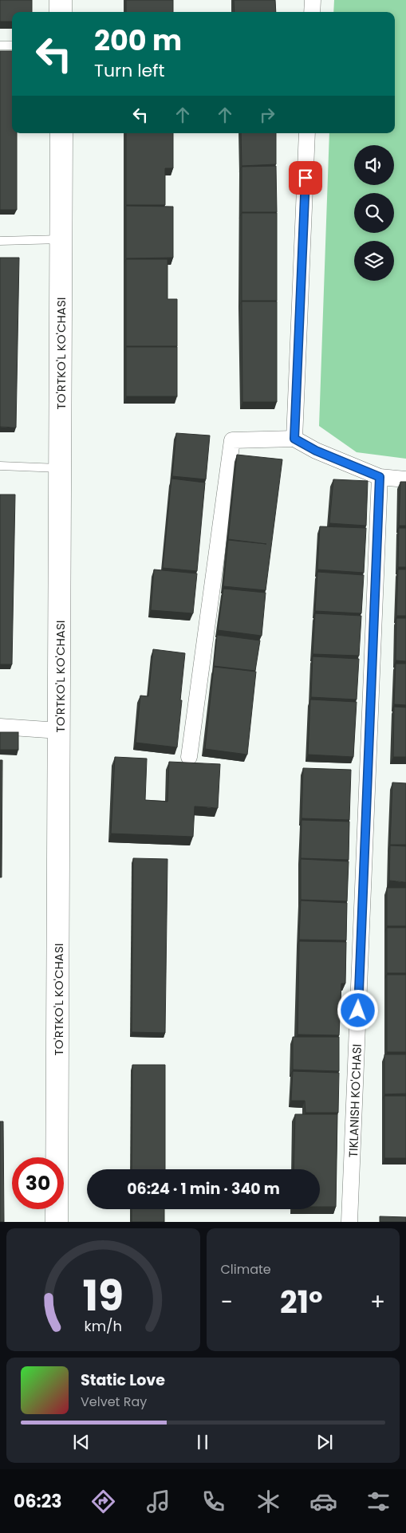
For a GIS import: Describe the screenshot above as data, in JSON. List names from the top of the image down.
{
  "streets": {
    "street": ["TO'RTKO'L KO'CHASI", "TIKLANISH KO'CHASI"]
  },
  "page": {
    "turn": ["200 m", "Turn left"],
    "limit": "30",
    "trip": "06:24 · 1 min · 340 m",
    "tile": "Climate",
    "heat": ["−", "21°", "+"],
    "song": ["Static Love", "Velvet Ray"],
    "tabs": "06:23",
    "gauge": ["19", "km/h"]
  }
}
